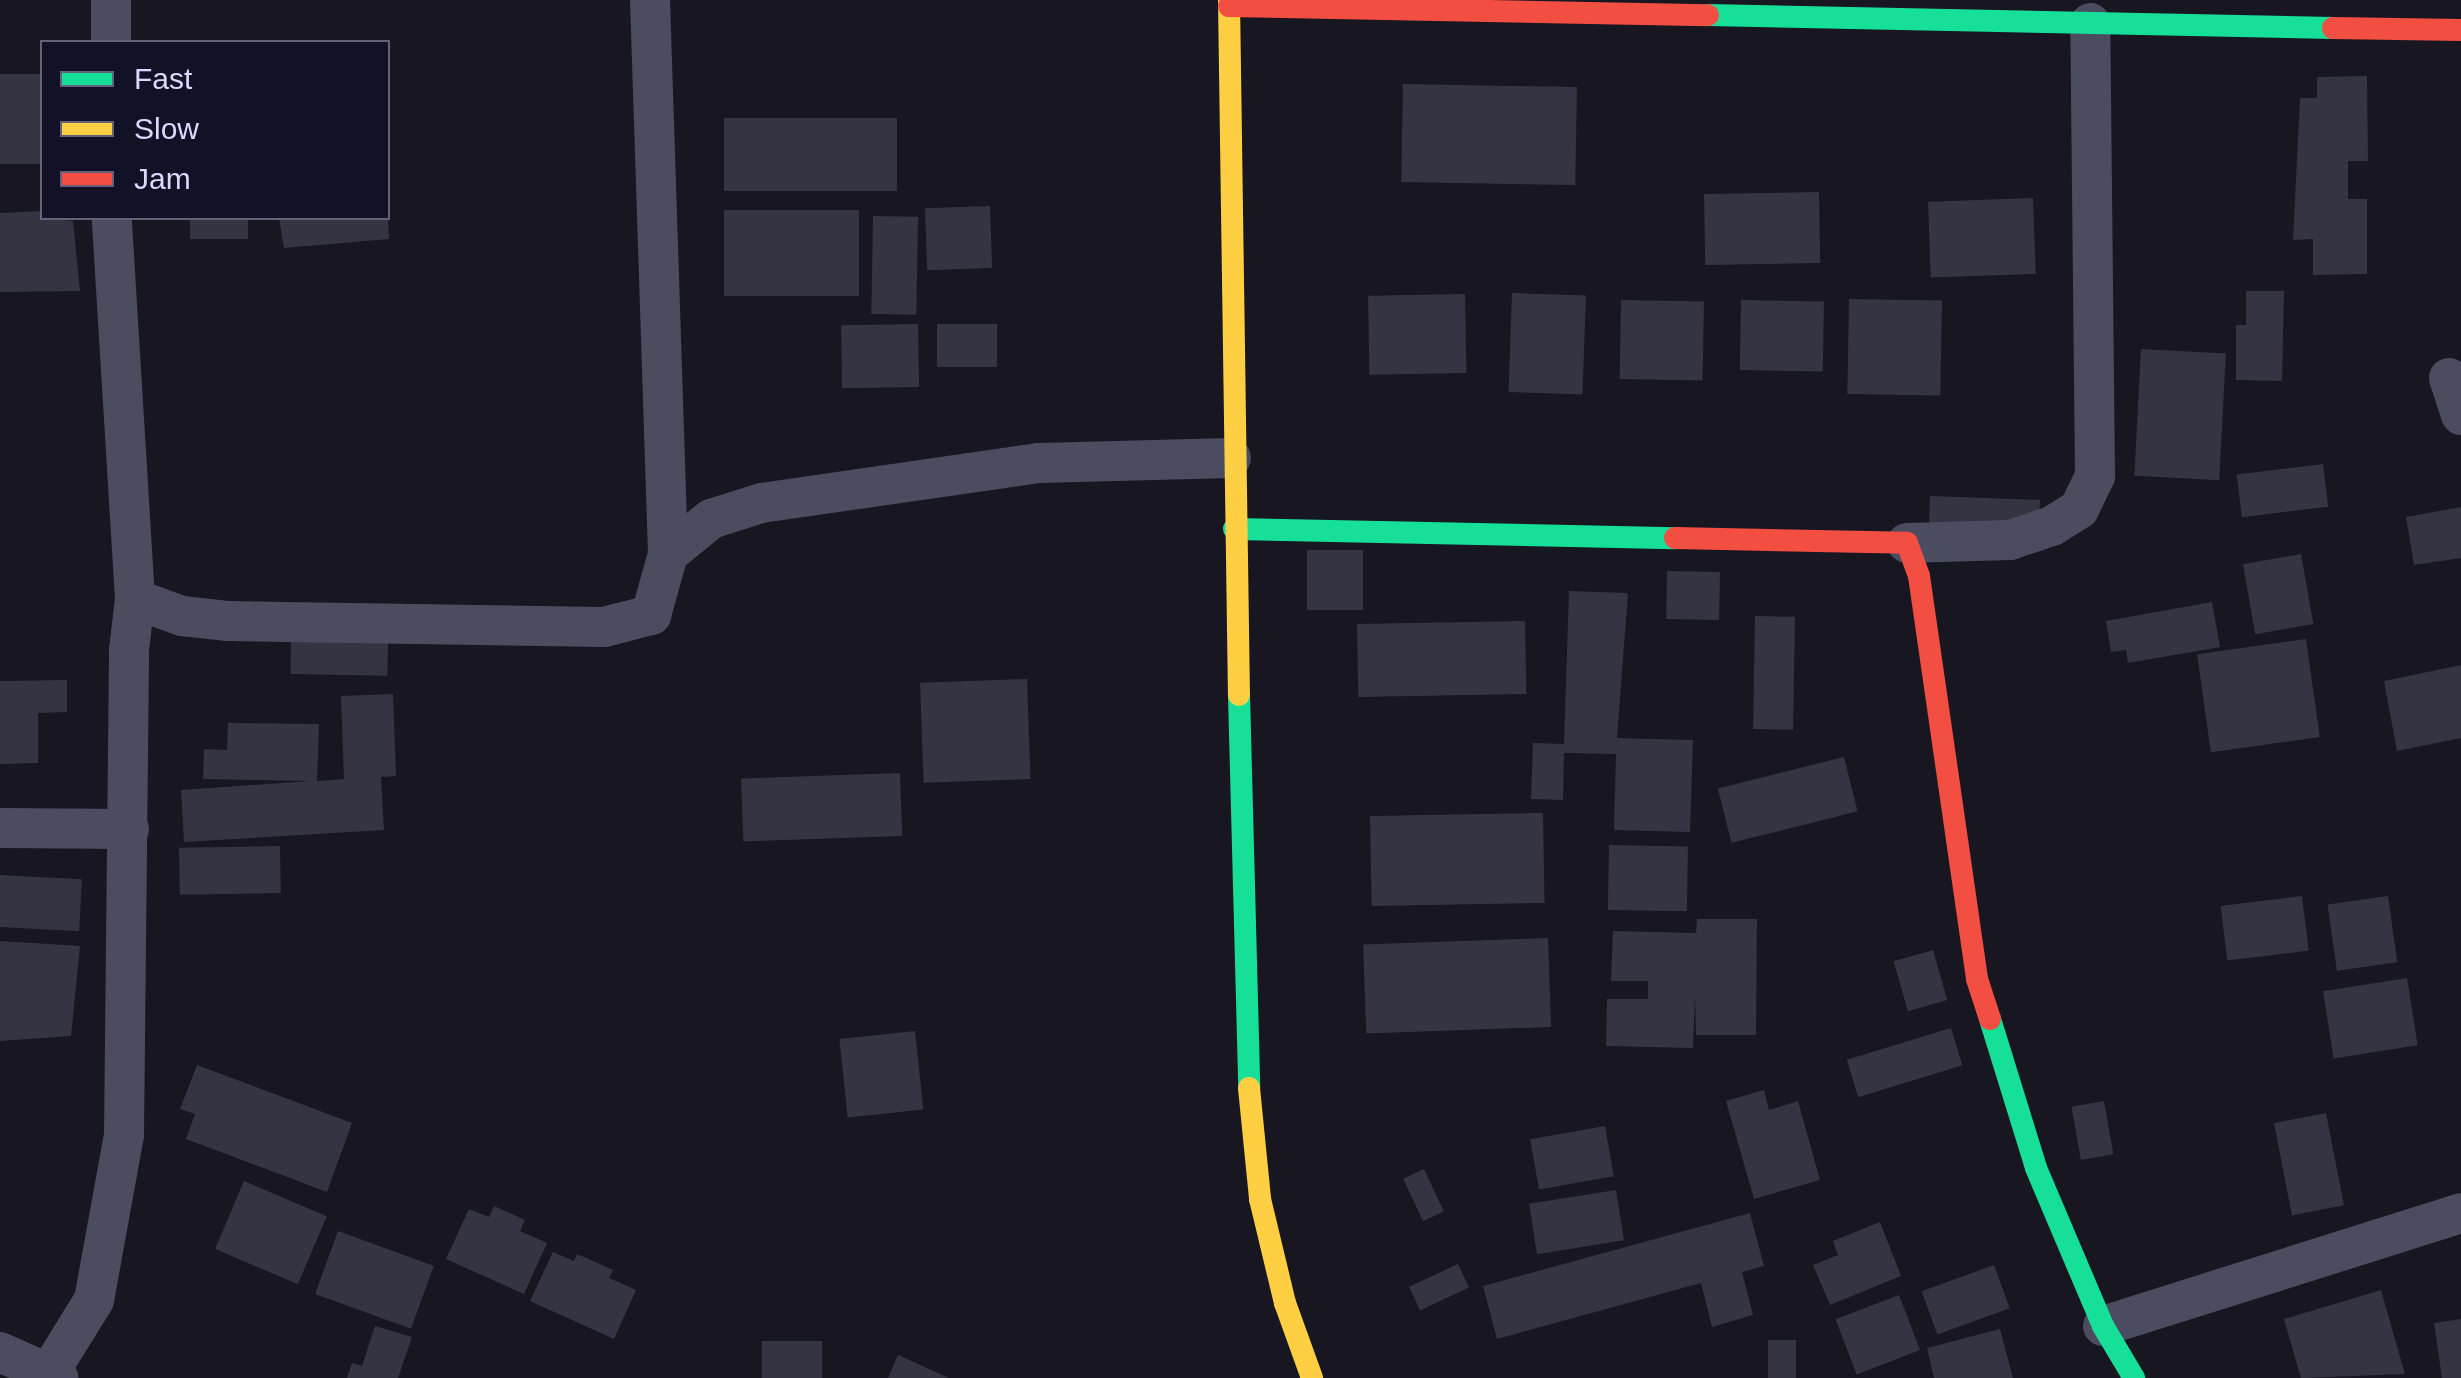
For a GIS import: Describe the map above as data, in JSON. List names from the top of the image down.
{
  "legend": ["Fast", "Slow", "Jam"]
}
